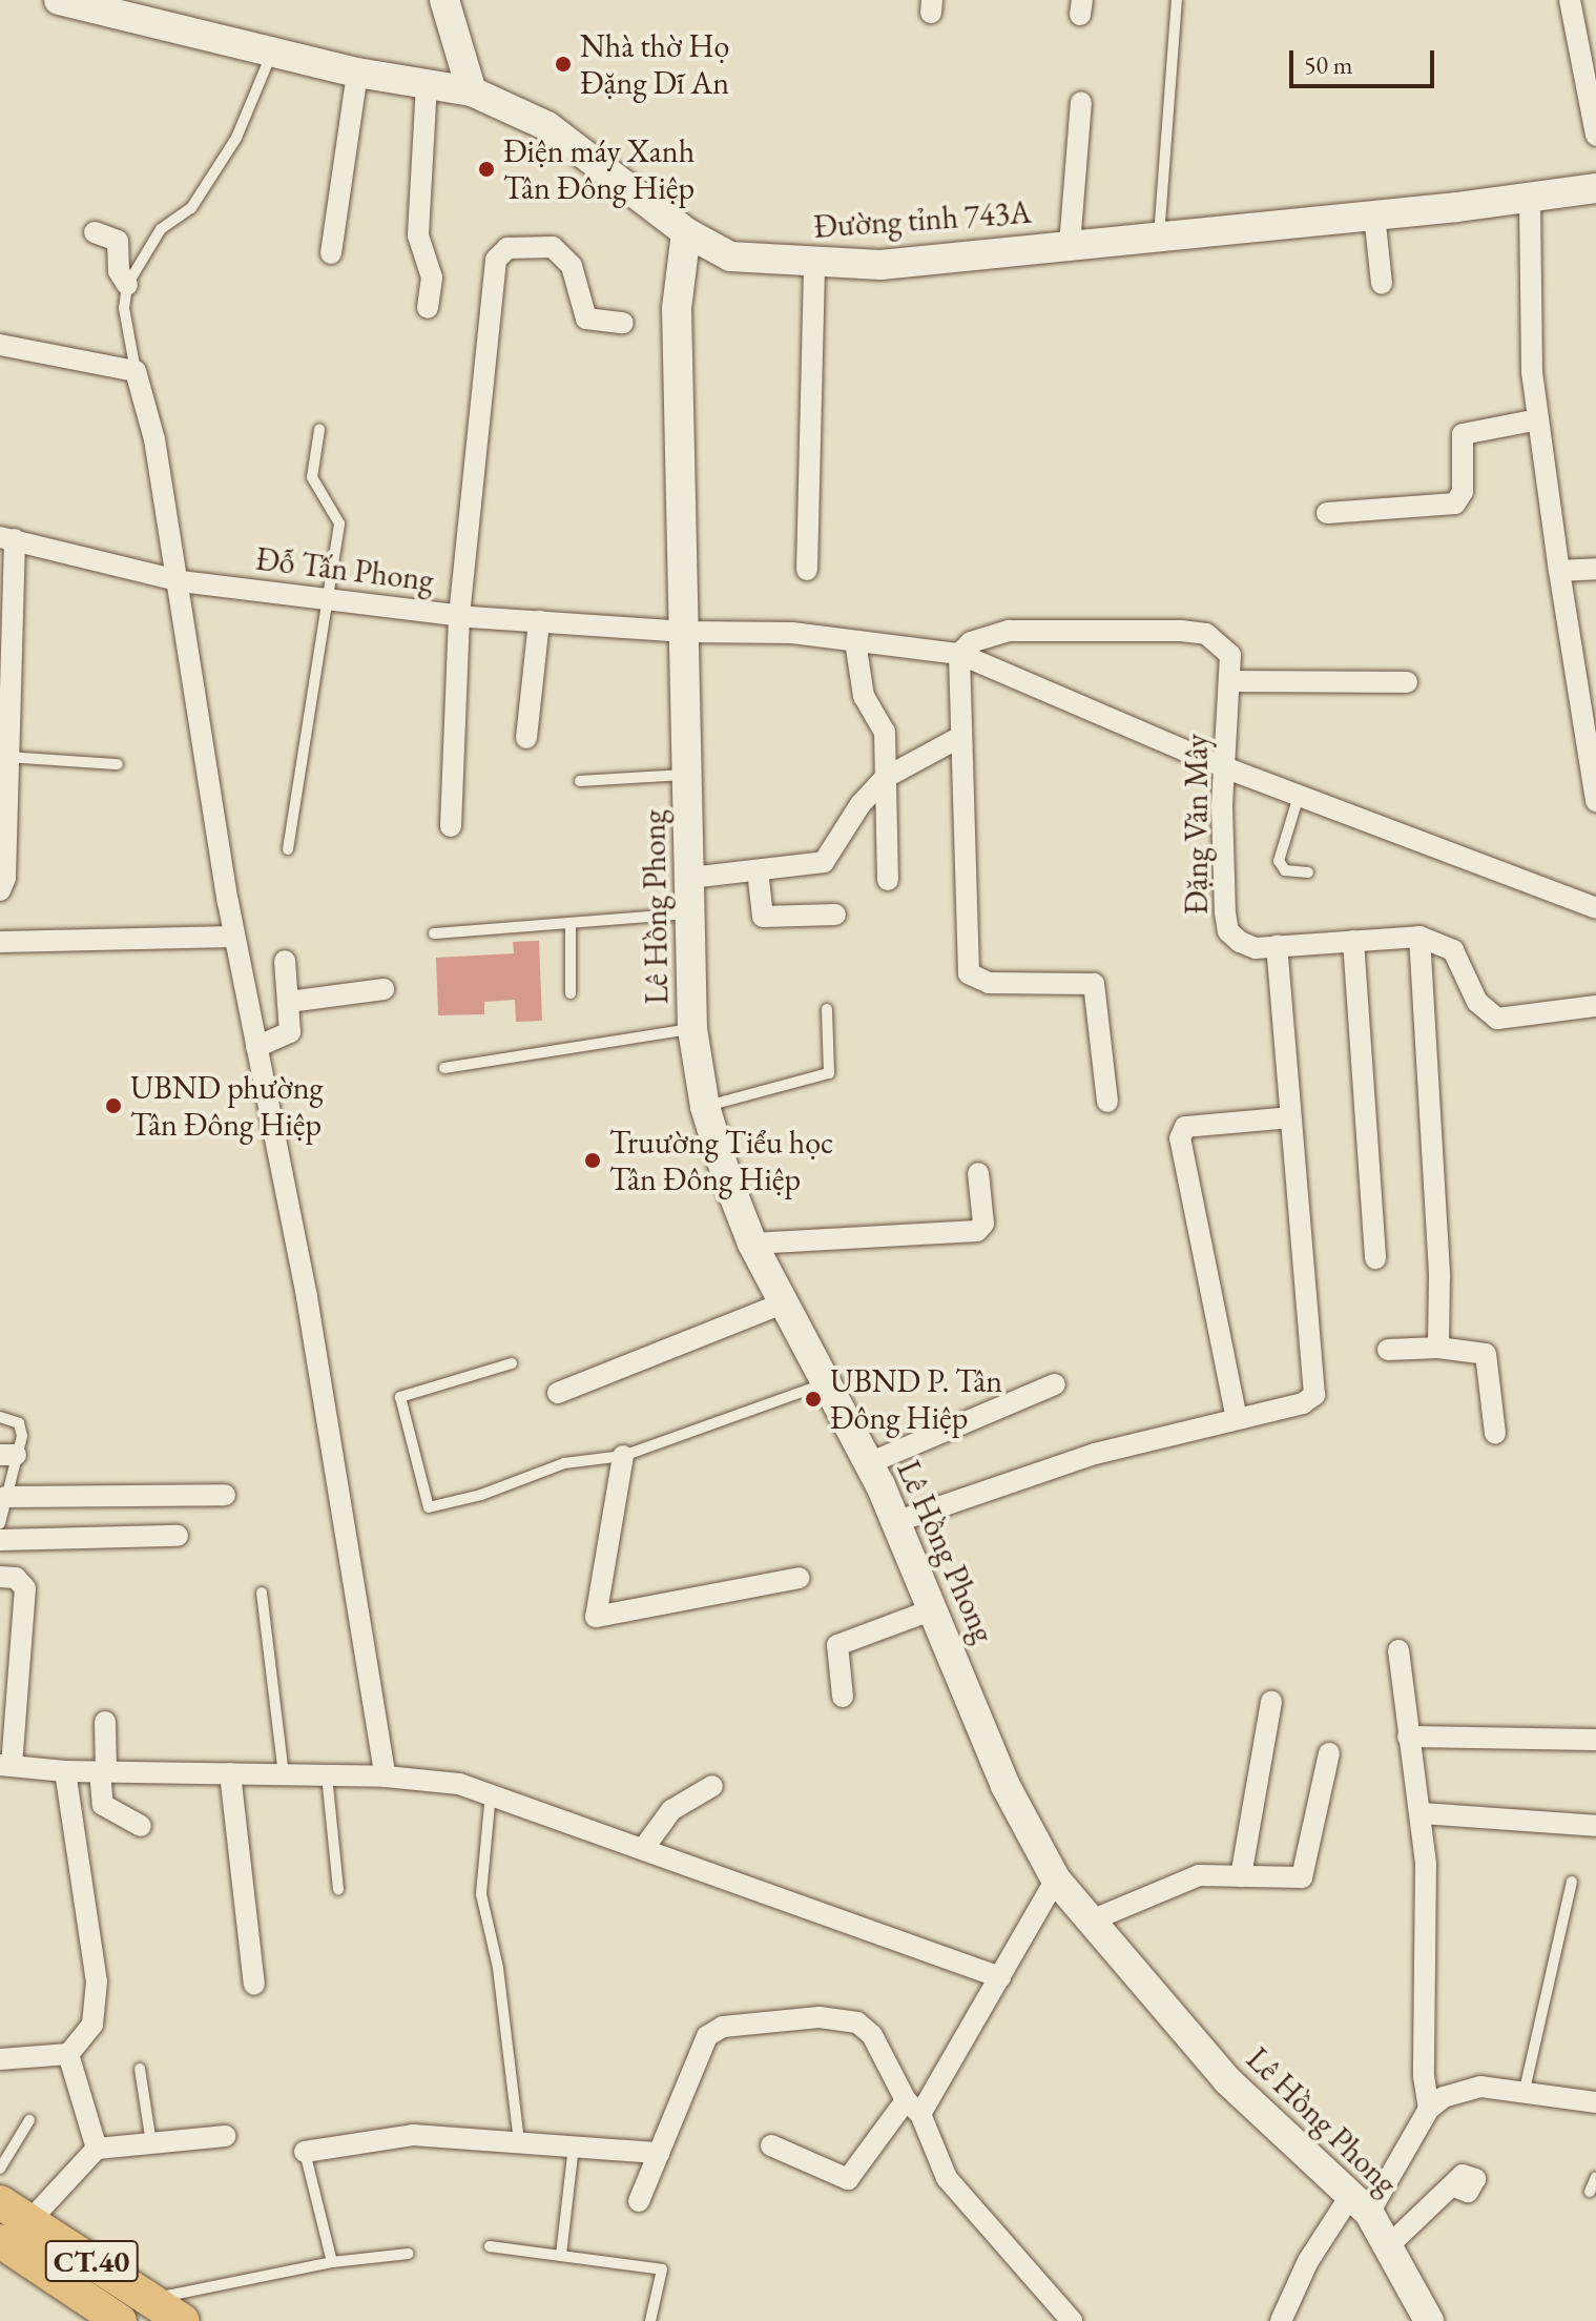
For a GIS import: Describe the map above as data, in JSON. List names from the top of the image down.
{
  "streets": {
    "main road": ["Đường tỉnh 743A", "Lê Hồng Phong", "CT.40"],
    "street": ["Đỗ Tấn Phong", "Đặng Văn Mây"]
  },
  "crossings": [
    ["Đường tỉnh 743A", "Lê Hồng Phong"],
    ["Đỗ Tấn Phong", "Lê Hồng Phong"]
  ],
  "places": [
    "Nhà thờ Họ Đặng Dĩ An",
    "Điện máy Xanh Tân Đông Hiệp",
    "UBND phường Tân Đông Hiệp",
    "Truường Tiểu học Tân Đông Hiệp",
    "UBND P. Tân Đông Hiệp"
  ],
  "scale_bar": "50 m"
}
